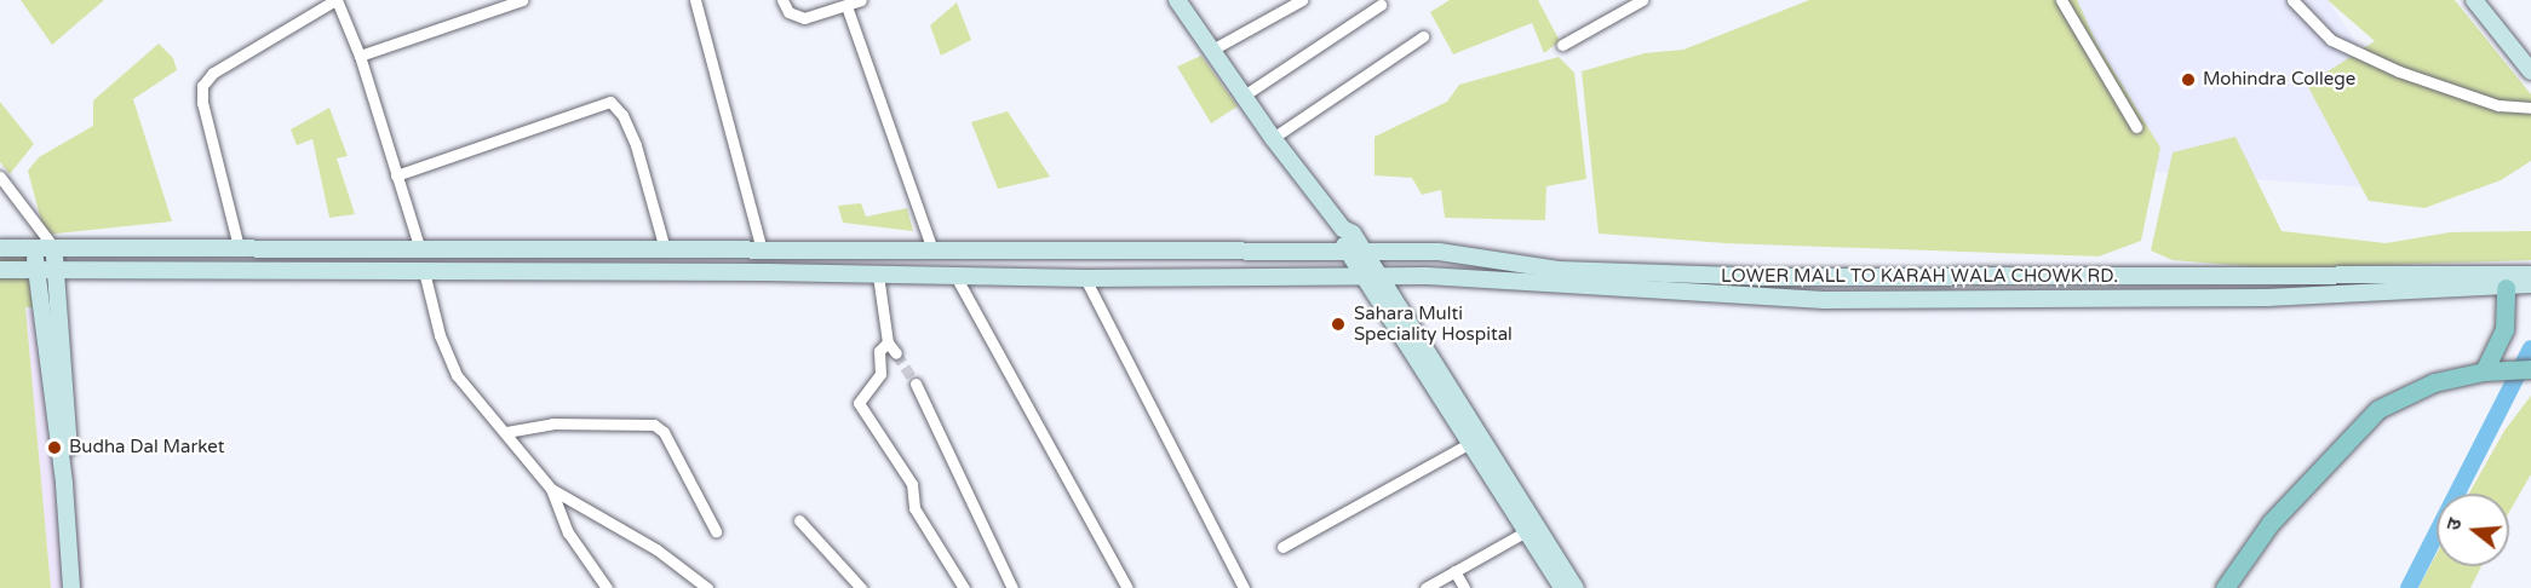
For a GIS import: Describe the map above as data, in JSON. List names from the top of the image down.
{
  "streets": {
    "main road": ["LOWER MALL TO KARAH WALA CHOWK RD."]
  },
  "places": ["Mohindra College", "Sahara Multi Speciality Hospital", "Budha Dal Market"],
  "north": "left"
}
